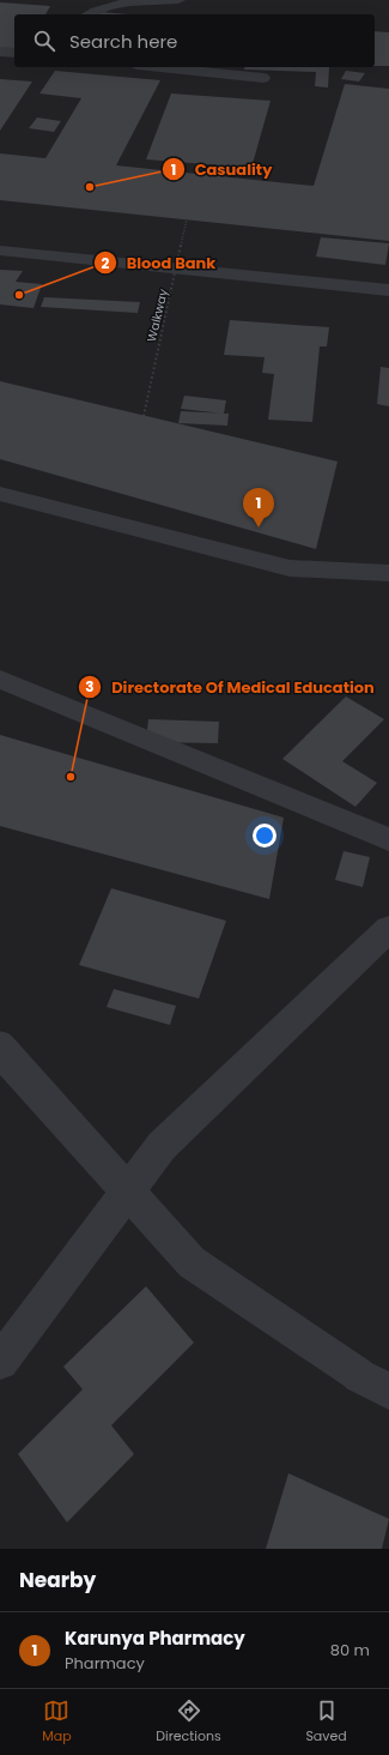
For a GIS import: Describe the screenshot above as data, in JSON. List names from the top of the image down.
{
  "streets": {
    "path": ["Walkway"]
  },
  "places": ["Casuality", "Blood Bank", "Directorate Of Medical Education"],
  "page": {
    "search": "Search here",
    "pins": "1",
    "heading": "Nearby",
    "list": [
      {
        "mark": "1",
        "name": "Karunya Pharmacy",
        "note": "Pharmacy",
        "value": "80 m"
      }
    ],
    "nav": ["Map", "Directions", "Saved"]
  }
}
